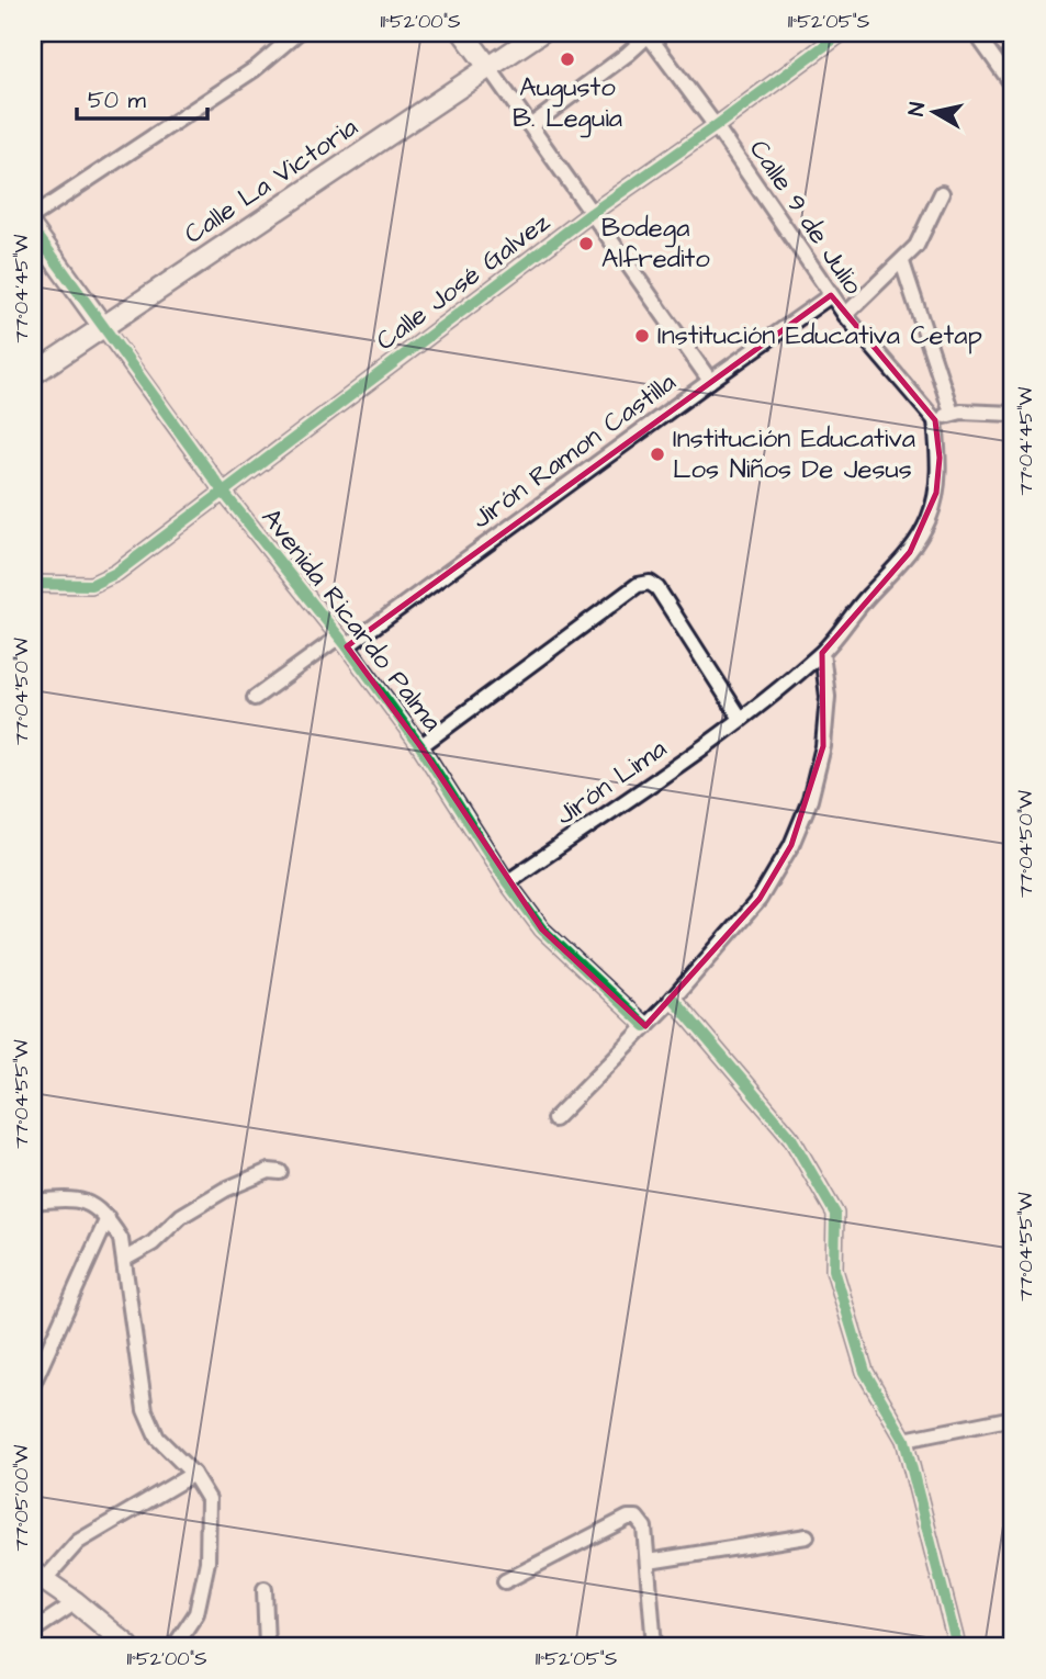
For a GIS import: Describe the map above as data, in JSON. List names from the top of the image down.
{
  "streets": {
    "street": [
      "Calle La Victoria",
      "Calle 9 de Julio",
      "Calle José Galvez",
      "Jirón Ramon Castilla",
      "Avenida Ricardo Palma",
      "Jirón Lima"
    ]
  },
  "crossings": [
    ["Calle La Victoria", "Avenida Ricardo Palma"],
    ["Calle 9 de Julio", "Calle José Galvez"],
    ["Calle 9 de Julio", "Jirón Ramon Castilla"],
    ["Calle 9 de Julio", "Jirón Lima"],
    ["Calle José Galvez", "Avenida Ricardo Palma"],
    ["Jirón Ramon Castilla", "Avenida Ricardo Palma"],
    ["Avenida Ricardo Palma", "Jirón Lima"]
  ],
  "places": [
    "Augusto B. Leguia",
    "Bodega Alfredito",
    "Institución Educativa Cetap",
    "Institución Educativa Los Niños De Jesus"
  ],
  "scale_bar": "50 m",
  "north": "left",
  "coordinates": [
    "11°52'00\"S",
    "11°52'05\"S",
    "77°04'45\"W",
    "77°04'50\"W",
    "77°04'55\"W",
    "77°05'00\"W"
  ]
}
